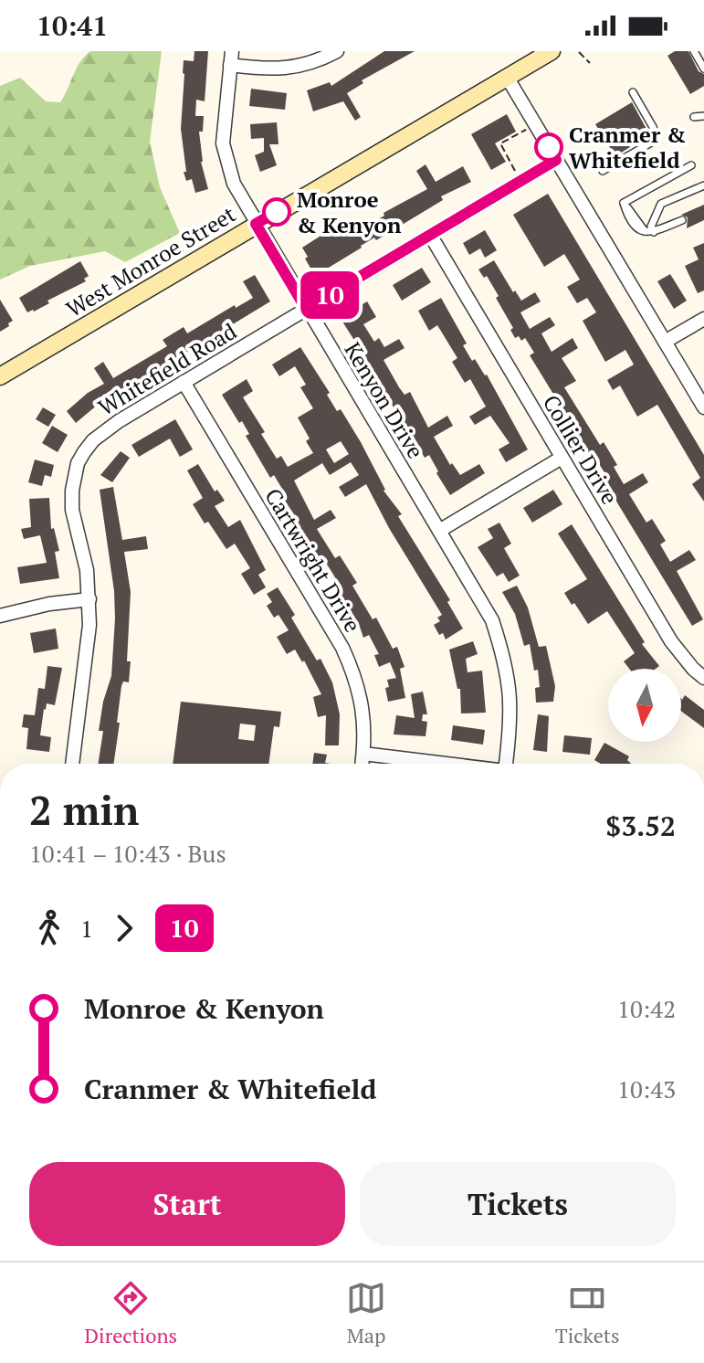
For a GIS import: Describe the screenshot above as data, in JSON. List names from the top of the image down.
{
  "streets": {
    "street": [
      "West Monroe Street",
      "Whitefield Road",
      "Kenyon Drive",
      "Collier Drive",
      "Cartwright Drive"
    ]
  },
  "crossings": [
    ["West Monroe Street", "Kenyon Drive"],
    ["Whitefield Road", "Kenyon Drive"],
    ["Whitefield Road", "Collier Drive"],
    ["Whitefield Road", "Cartwright Drive"]
  ],
  "places": ["Cranmer & Whitefield", "Monroe & Kenyon"],
  "lines": ["bus line 10"],
  "north": "bottom",
  "page": {
    "status": "10:41",
    "on_map": "10",
    "heading": ["2 min", "10:41 – 10:43 · Bus", "$3.52"],
    "legs": ["1", "10"],
    "list": [
      {
        "name": "Monroe & Kenyon",
        "value": "10:42"
      },
      {
        "name": "Cranmer & Whitefield",
        "value": "10:43"
      }
    ],
    "buttons": ["Start", "Tickets"],
    "tabs": ["Directions", "Map", "Tickets"]
  }
}
